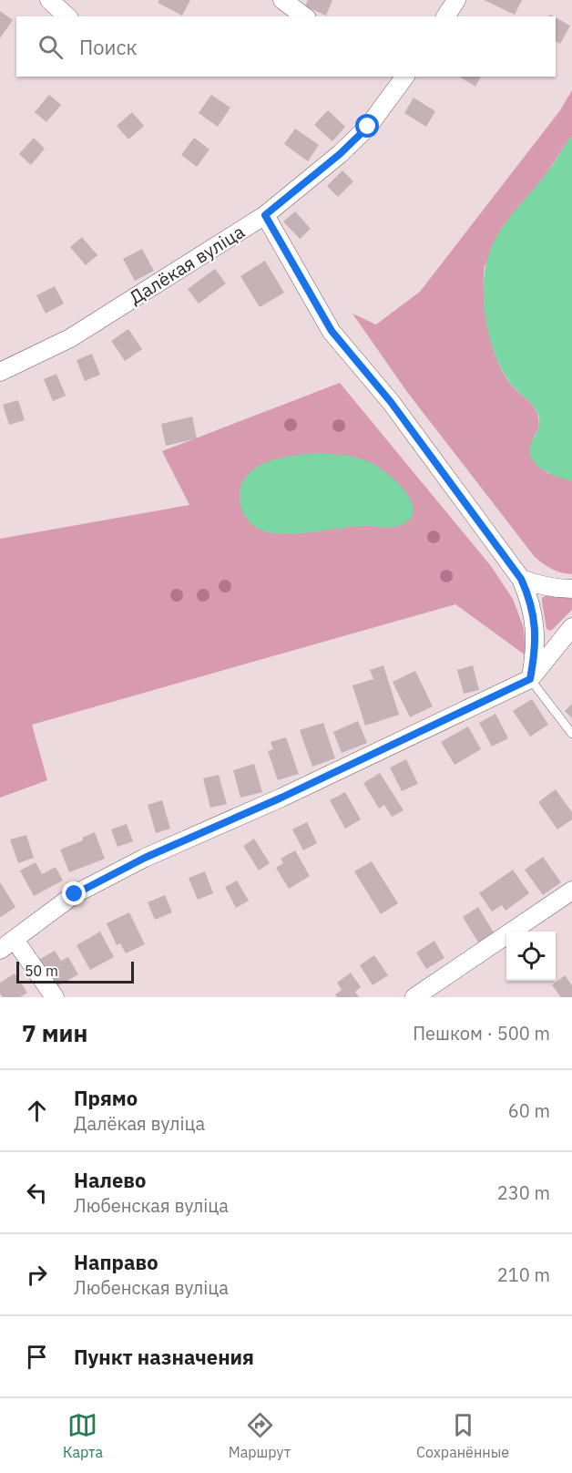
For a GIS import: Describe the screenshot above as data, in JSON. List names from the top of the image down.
{
  "streets": {
    "street": ["Далёкая вуліца"]
  },
  "scale_bar": "50 m",
  "page": {
    "search": "Поиск",
    "scale": "50 m",
    "heading": ["7 мин", "Пешком · 500 m"],
    "list": [
      ["Прямо", "Далёкая вуліца", "60 m"],
      ["Налево", "Любенская вуліца", "230 m"],
      ["Направо", "Любенская вуліца", "210 m"],
      "Пункт назначения"
    ],
    "nav": ["Карта", "Маршрут", "Сохранённые"]
  }
}
